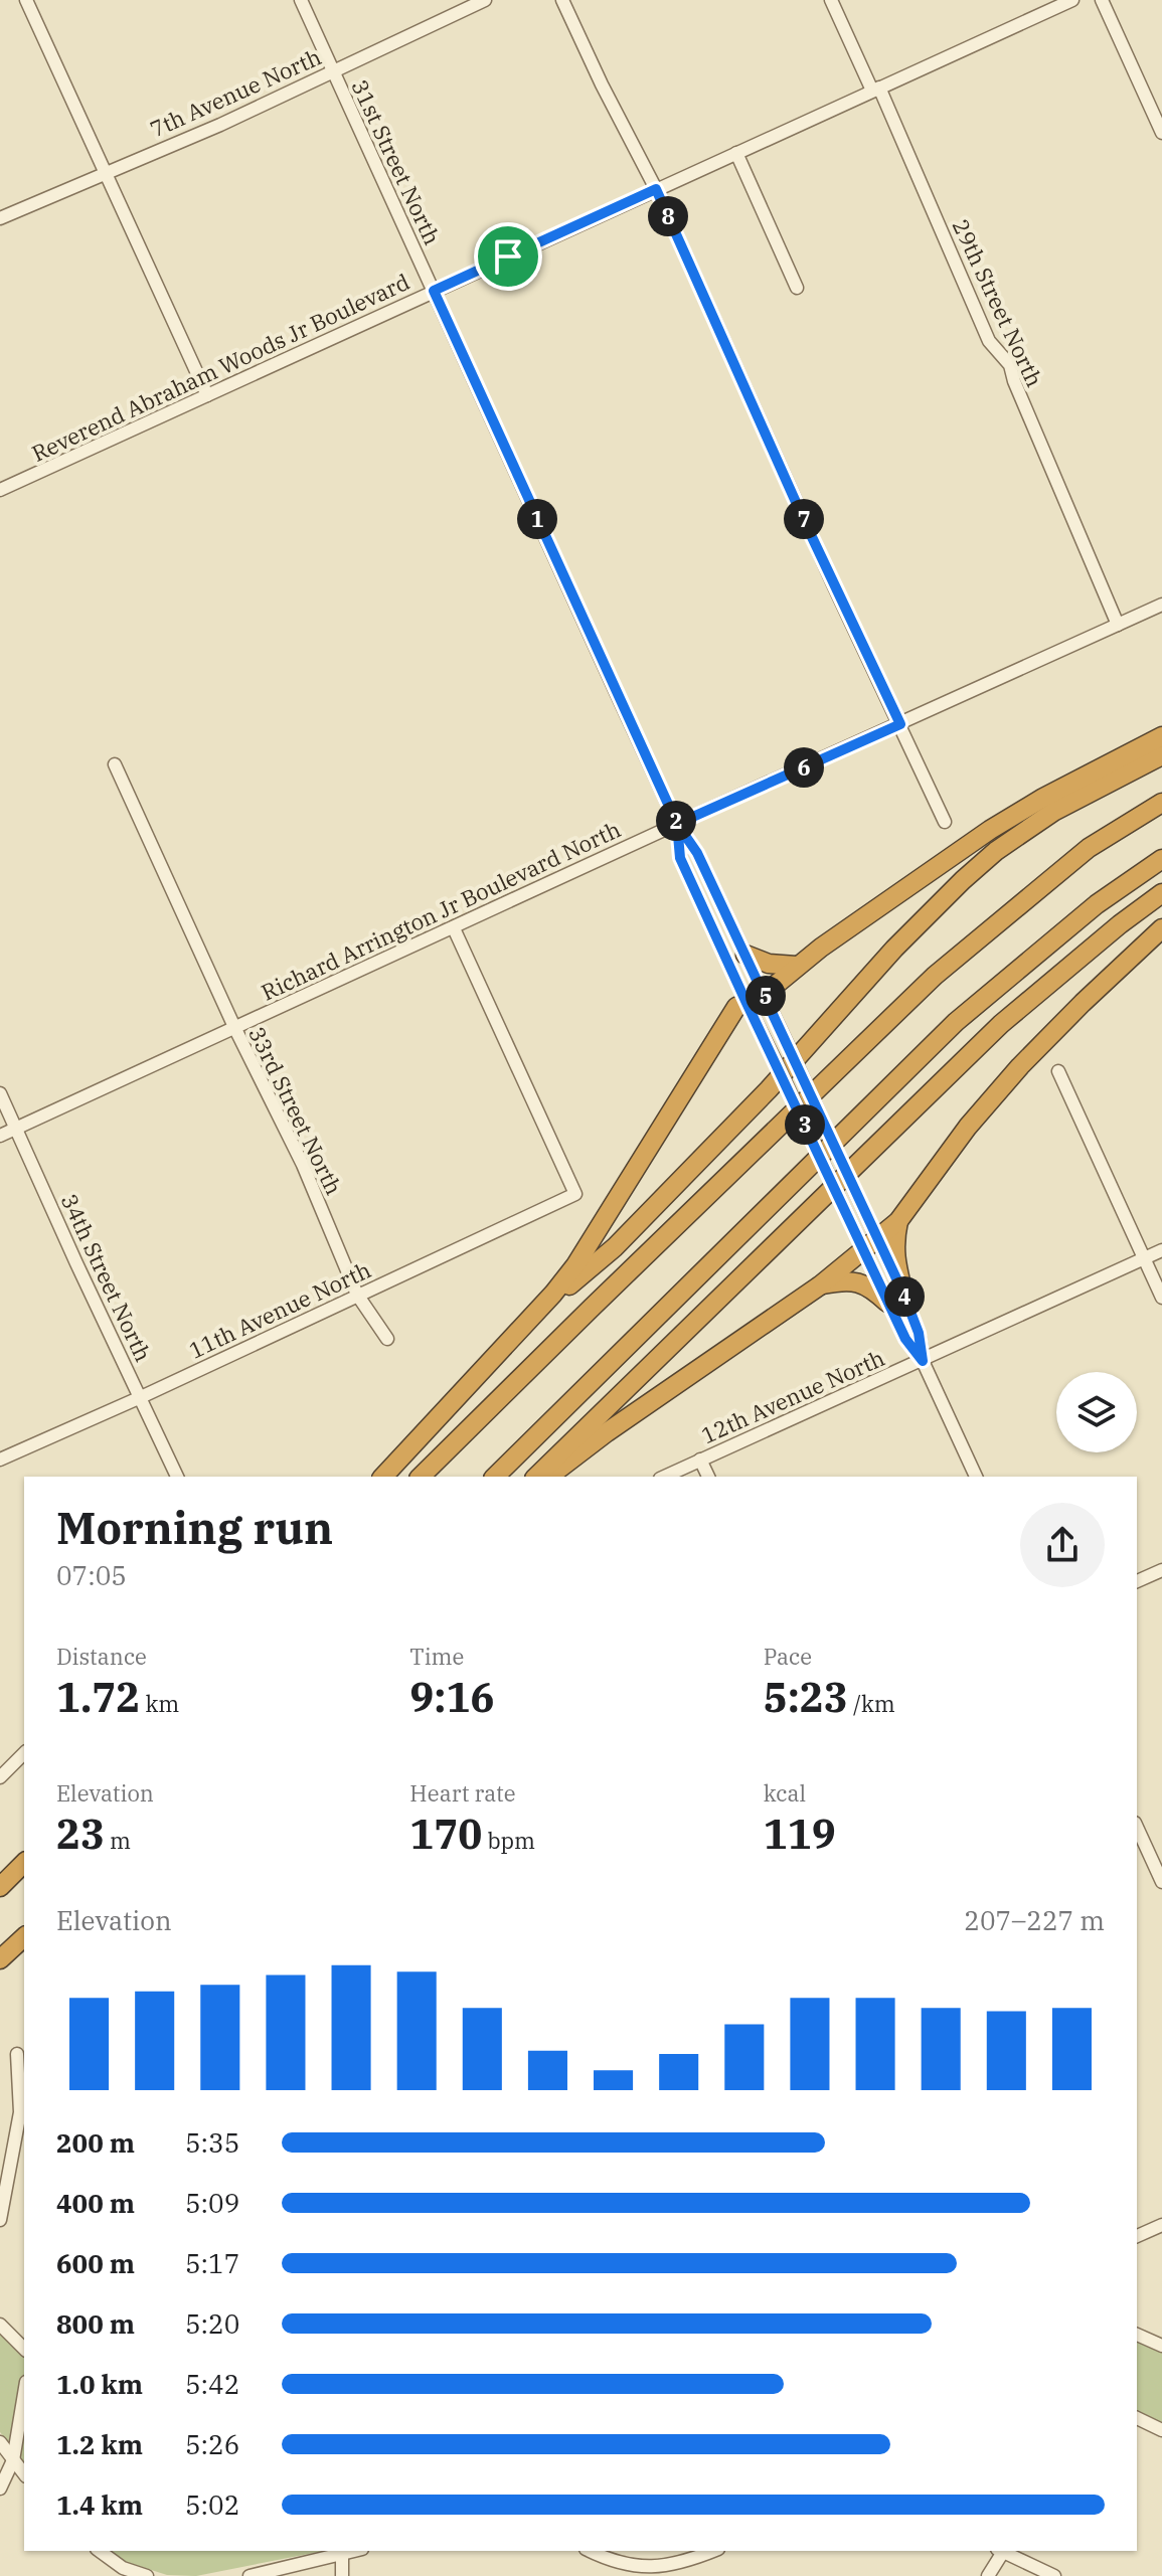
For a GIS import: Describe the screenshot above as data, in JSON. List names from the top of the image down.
{
  "streets": {
    "street": [
      "7th Avenue North",
      "31st Street North",
      "29th Street North",
      "Reverend Abraham Woods Jr Boulevard",
      "Richard Arrington Jr Boulevard North",
      "33rd Street North",
      "34th Street North",
      "11th Avenue North",
      "12th Avenue North"
    ]
  },
  "crossings": [
    ["7th Avenue North", "31st Street North"],
    ["31st Street North", "Reverend Abraham Woods Jr Boulevard"],
    ["31st Street North", "Richard Arrington Jr Boulevard North"],
    ["31st Street North", "12th Avenue North"],
    ["29th Street North", "Reverend Abraham Woods Jr Boulevard"],
    ["29th Street North", "Richard Arrington Jr Boulevard North"],
    ["Richard Arrington Jr Boulevard North", "33rd Street North"],
    ["Richard Arrington Jr Boulevard North", "34th Street North"],
    ["Richard Arrington Jr Boulevard North", "11th Avenue North"],
    ["33rd Street North", "11th Avenue North"],
    ["34th Street North", "11th Avenue North"]
  ],
  "page": {
    "pins": [
      "8",
      "1",
      "7",
      "6",
      "2",
      "5",
      "3",
      "4"
    ],
    "heading": ["Morning run", "07:05"],
    "stats": [
      ["Distance", "1.72 km"],
      ["Time", "9:16"],
      ["Pace", "5:23 /km"],
      ["Elevation", "23 m"],
      ["Heart rate", "170 bpm"],
      ["kcal", "119"]
    ],
    "chart": ["Elevation", "207–227 m"],
    "list": [
      {
        "name": "200 m",
        "note": "5:35"
      },
      {
        "name": "400 m",
        "note": "5:09"
      },
      {
        "name": "600 m",
        "note": "5:17"
      },
      {
        "name": "800 m",
        "note": "5:20"
      },
      {
        "name": "1.0 km",
        "note": "5:42"
      },
      {
        "name": "1.2 km",
        "note": "5:26"
      },
      {
        "name": "1.4 km",
        "note": "5:02"
      }
    ]
  }
}
